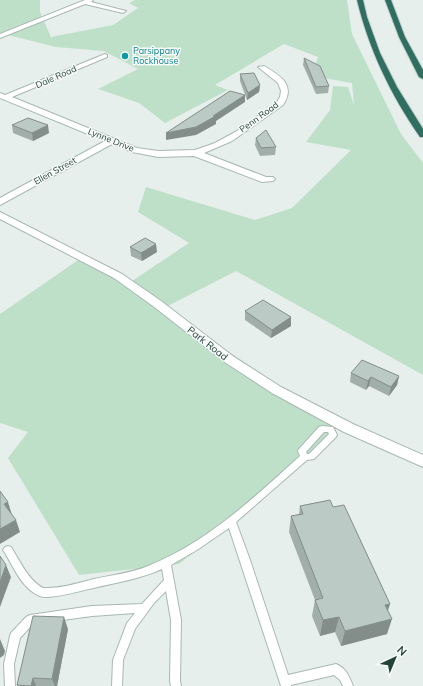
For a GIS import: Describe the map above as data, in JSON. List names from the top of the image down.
{
  "streets": {
    "street": [
      "Dale Road",
      "Penn Road",
      "Lynne Drive",
      "Ellen Street",
      "Park Road"
    ]
  },
  "crossings": [
    ["Dale Road", "Lynne Drive"],
    ["Penn Road", "Lynne Drive"],
    ["Lynne Drive", "Ellen Street"]
  ],
  "places": ["Parsippany Rockhouse"],
  "north": "top right"
}
